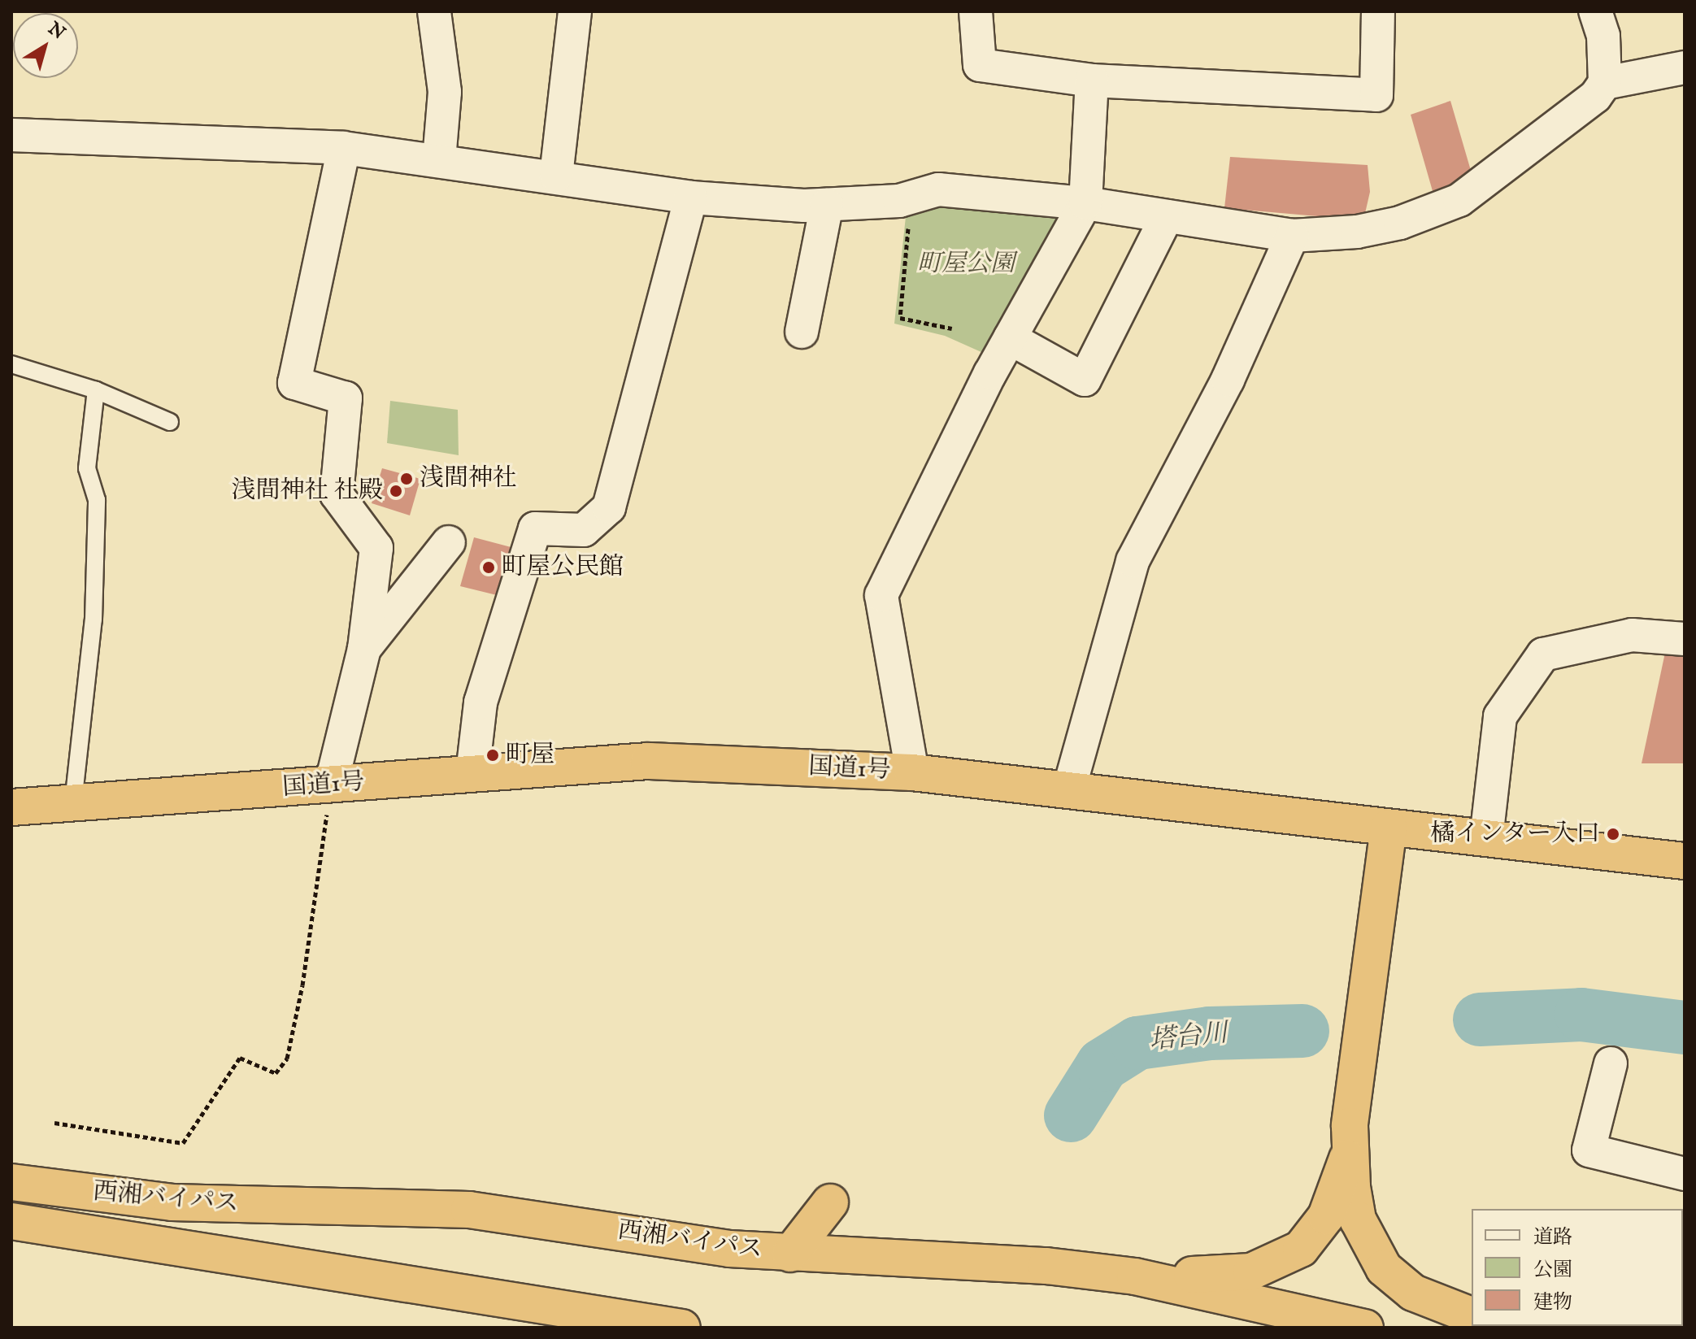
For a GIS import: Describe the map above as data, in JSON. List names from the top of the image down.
{
  "streets": {
    "highway": ["国道1号", "西湘バイパス"]
  },
  "water": ["塔台川"],
  "parks": ["町屋公園"],
  "places": [
    "浅間神社",
    "浅間神社 社殿",
    "町屋公民館",
    "町屋",
    "橘インター入口"
  ],
  "legend": ["道路", "公園", "建物"],
  "north": "top right"
}
